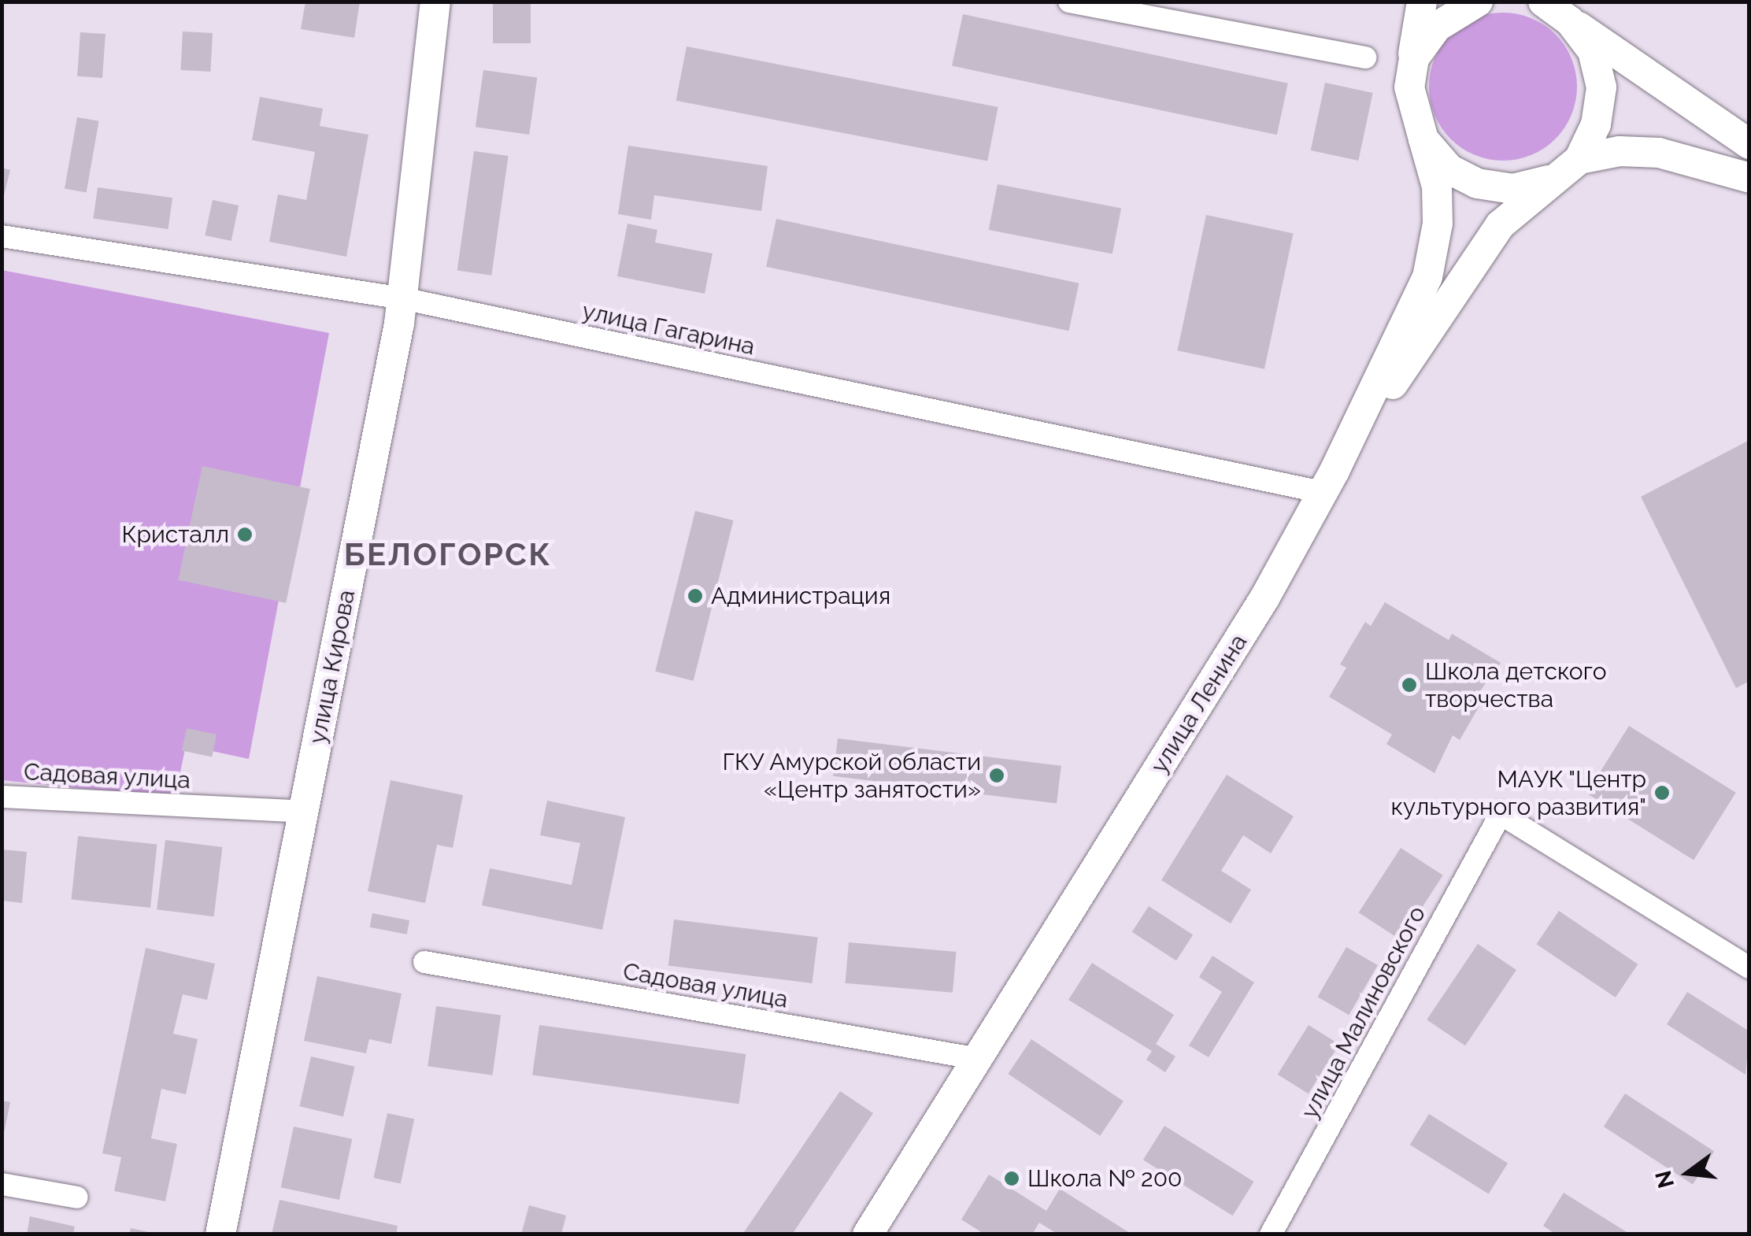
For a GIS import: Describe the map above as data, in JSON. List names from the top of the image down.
{
  "streets": {
    "street": [
      "улица Гагарина",
      "улица Кирова",
      "улица Ленина",
      "Садовая улица",
      "улица Малиновского"
    ]
  },
  "crossings": [
    ["улица Гагарина", "улица Кирова"],
    ["улица Гагарина", "улица Ленина"],
    ["улица Кирова", "Садовая улица"],
    ["улица Ленина", "Садовая улица"]
  ],
  "districts": ["БЕЛОГОРСК"],
  "places": [
    "Кристалл",
    "Администрация",
    "Школа детского творчества",
    "ГКУ Амурской области «Центр занятости»",
    "МАУК \"Центр культурного развития\"",
    "Школа № 200"
  ],
  "north": "left"
}
